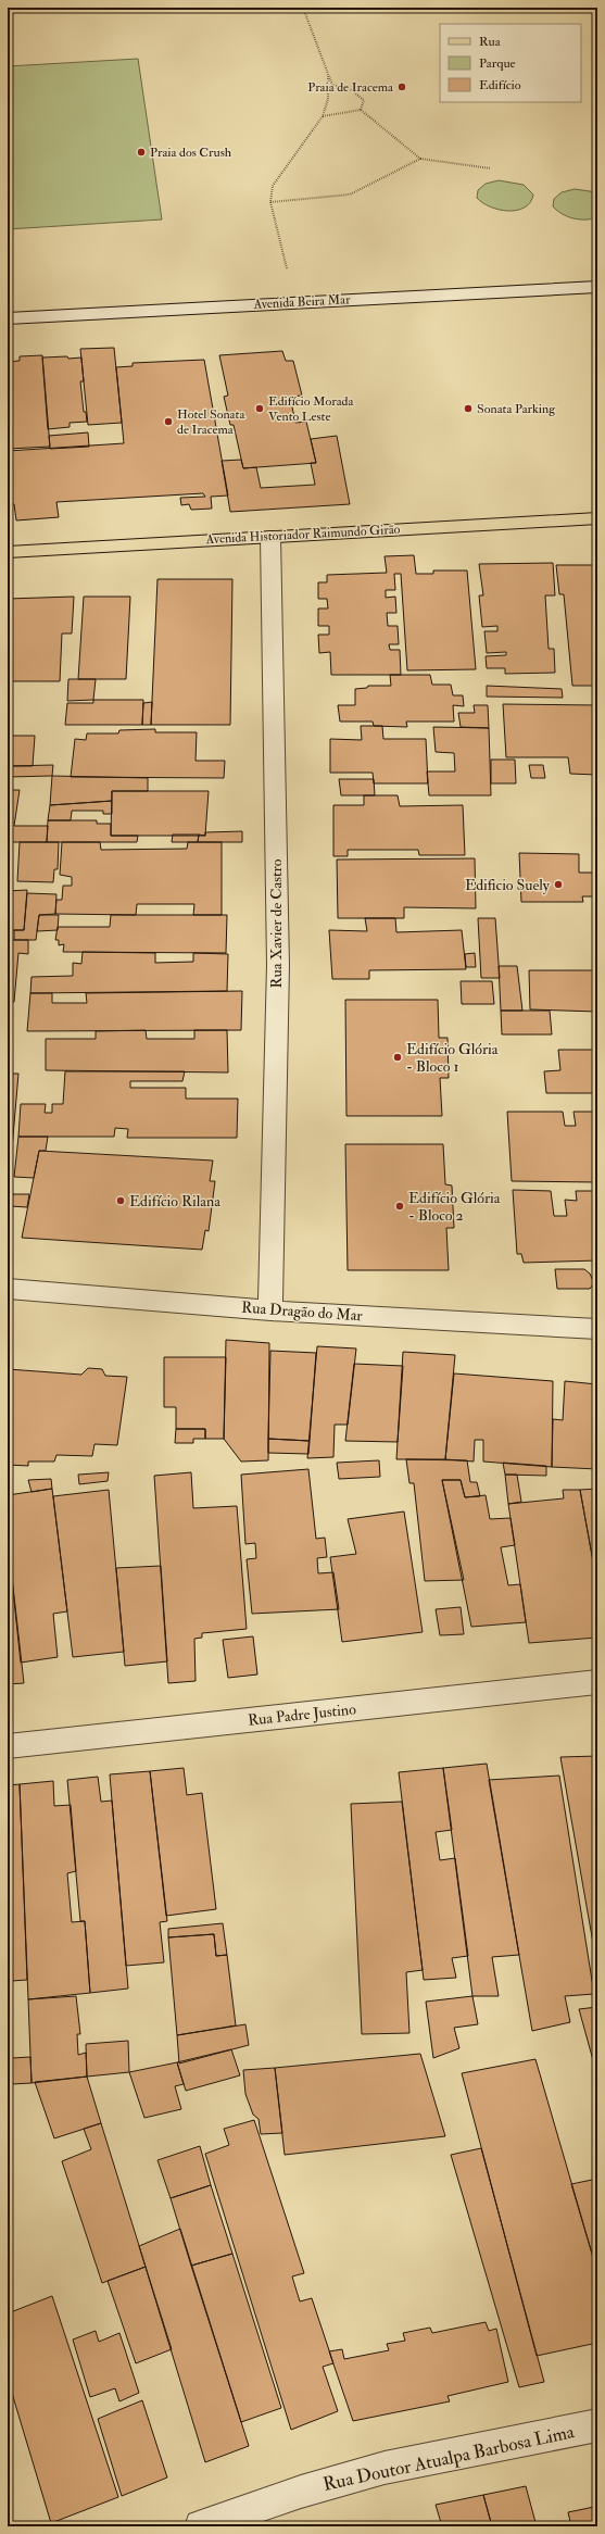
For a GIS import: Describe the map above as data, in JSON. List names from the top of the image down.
{
  "streets": {
    "main road": ["Avenida Historiador Raimundo Girão"],
    "street": [
      "Avenida Beira Mar",
      "Rua Xavier de Castro",
      "Rua Dragão do Mar",
      "Rua Padre Justino",
      "Rua Doutor Atualpa Barbosa Lima"
    ]
  },
  "crossings": [
    ["Avenida Historiador Raimundo Girão", "Rua Xavier de Castro"],
    ["Rua Xavier de Castro", "Rua Dragão do Mar"]
  ],
  "places": [
    "Praia de Iracema",
    "Praia dos Crush",
    "Edifício Morada Vento Leste",
    "Sonata Parking",
    "Hotel Sonata de Iracema",
    "Edificio Suely",
    "Edifício Glória - Bloco 1",
    "Edifício Rilana",
    "Edifício Glória - Bloco 2"
  ],
  "legend": ["Rua", "Parque", "Edifício"]
}
